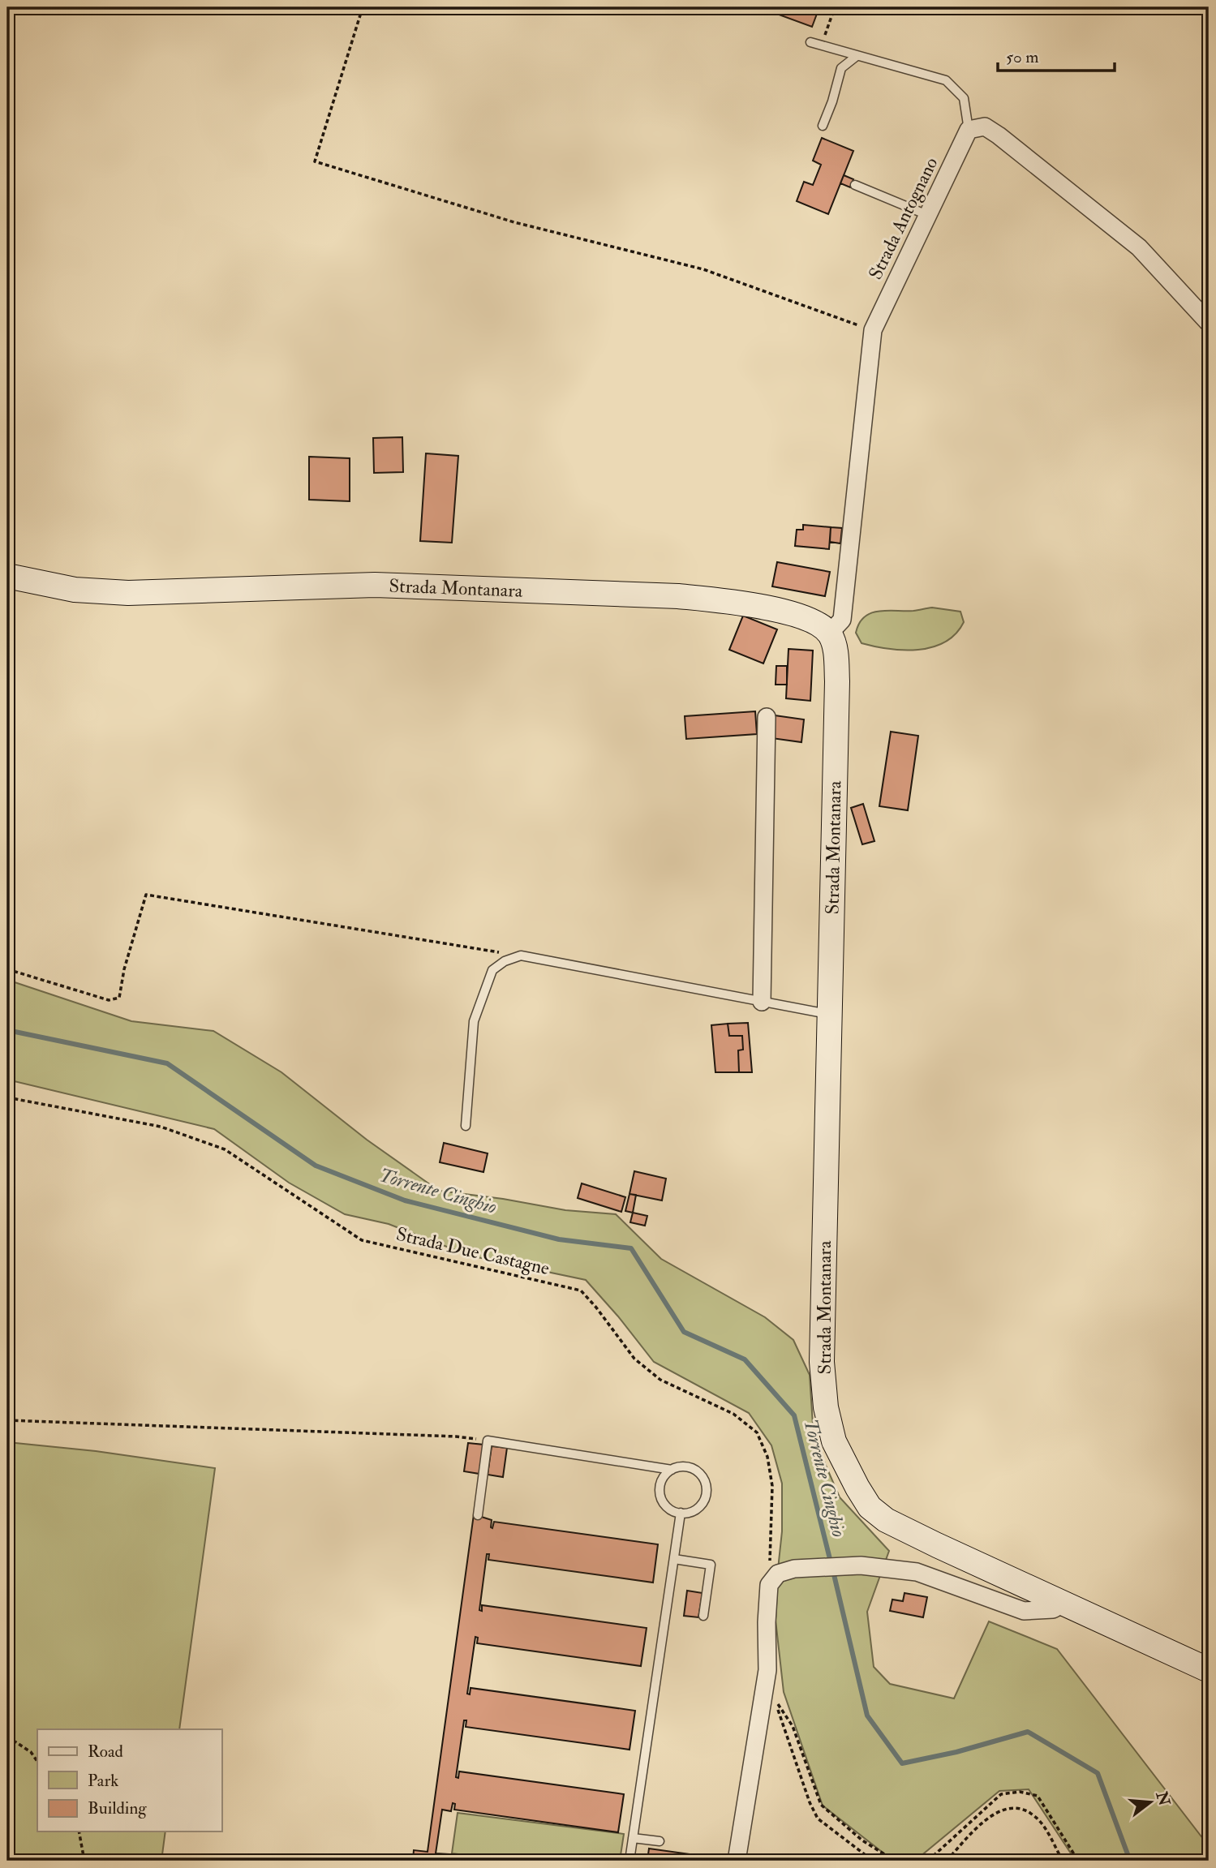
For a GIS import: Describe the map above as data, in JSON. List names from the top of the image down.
{
  "streets": {
    "main road": ["Strada Montanara"],
    "street": ["Strada Antognano"],
    "path": ["Strada Due Castagne"]
  },
  "crossings": [
    ["Strada Antognano", "Strada Montanara"]
  ],
  "water": ["Torrente Cinghio"],
  "legend": ["Road", "Park", "Building"],
  "scale_bar": "50 m",
  "north": "right"
}
